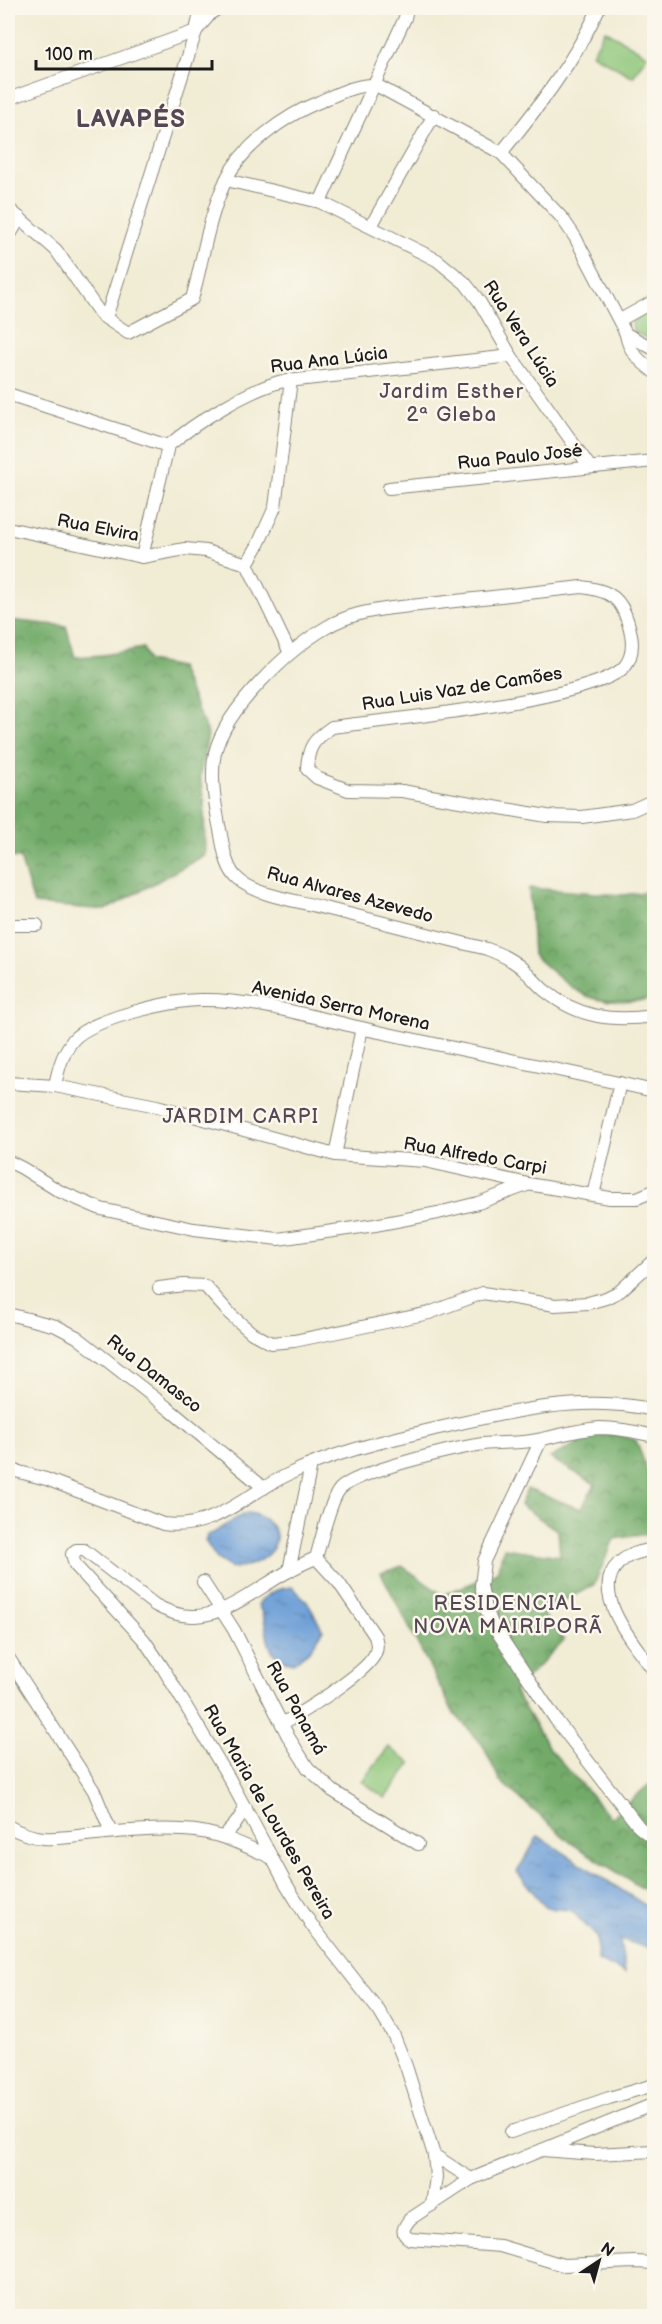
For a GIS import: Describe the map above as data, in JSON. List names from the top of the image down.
{
  "streets": {
    "street": [
      "Rua Vera Lúcia",
      "Rua Ana Lúcia",
      "Rua Paulo José",
      "Rua Elvira",
      "Rua Luis Vaz de Camões",
      "Rua Alvares Azevedo",
      "Avenida Serra Morena",
      "Rua Alfredo Carpi",
      "Rua Damasco",
      "Rua Panamá",
      "Rua Maria de Lourdes Pereira"
    ]
  },
  "crossings": [
    ["Rua Vera Lúcia", "Rua Ana Lúcia"],
    ["Rua Vera Lúcia", "Rua Paulo José"],
    ["Rua Ana Lúcia", "Rua Elvira"],
    ["Rua Luis Vaz de Camões", "Rua Alvares Azevedo"],
    ["Avenida Serra Morena", "Rua Alfredo Carpi"],
    ["Rua Panamá", "Rua Maria de Lourdes Pereira"]
  ],
  "districts": [
    "LAVAPÉS",
    "Jardim Esther 2ª Gleba",
    "JARDIM CARPI",
    "RESIDENCIAL NOVA MAIRIPORÃ"
  ],
  "scale_bar": "100 m",
  "north": "top right"
}
